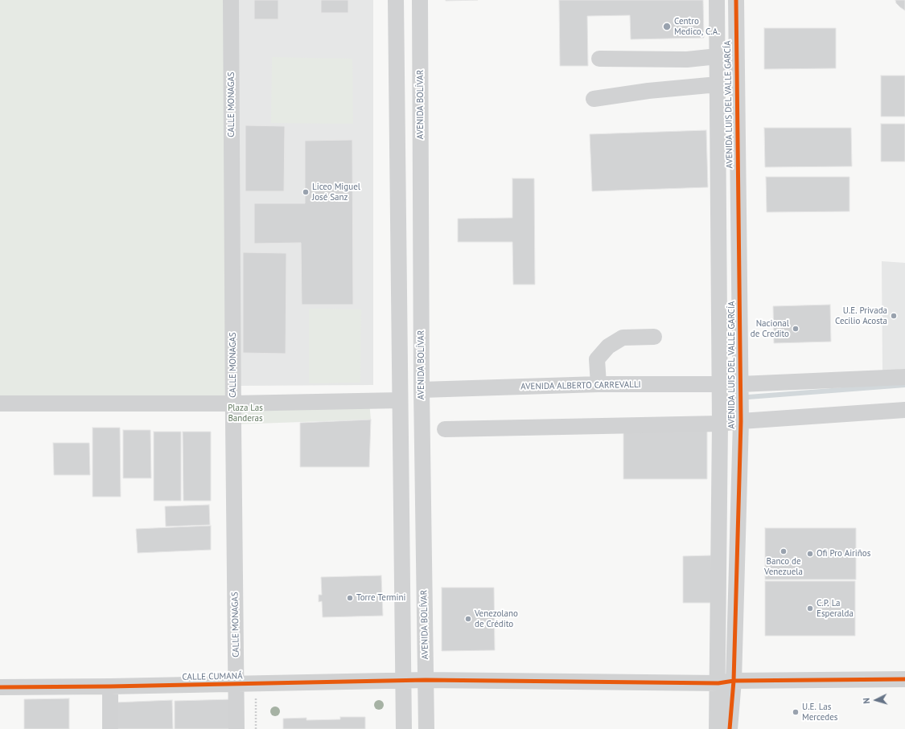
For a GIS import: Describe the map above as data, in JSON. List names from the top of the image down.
{
  "streets": {
    "street": [
      "CALLE MONAGAS",
      "AVENIDA BOLÍVAR",
      "AVENIDA LUIS DEL VALLE GARCÍA",
      "AVENIDA ALBERTO CARREVALLI",
      "CALLE CUMANÁ"
    ]
  },
  "crossings": [
    ["CALLE MONAGAS", "CALLE CUMANÁ"],
    ["AVENIDA BOLÍVAR", "AVENIDA ALBERTO CARREVALLI"],
    ["AVENIDA BOLÍVAR", "CALLE CUMANÁ"],
    ["AVENIDA LUIS DEL VALLE GARCÍA", "AVENIDA ALBERTO CARREVALLI"],
    ["AVENIDA LUIS DEL VALLE GARCÍA", "CALLE CUMANÁ"]
  ],
  "parks": ["Plaza Las Banderas"],
  "places": [
    "Centro Medico, C.A.",
    "Liceo Miguel José Sanz",
    "U.E. Privada Cecilio Acosta",
    "Nacional de Credito",
    "Banco de Venezuela",
    "Ofi Pro Airiños",
    "Torre Termini",
    "C.P. La Esperalda",
    "Venezolano de Crédito",
    "U.E. Las Mercedes"
  ],
  "north": "left"
}
